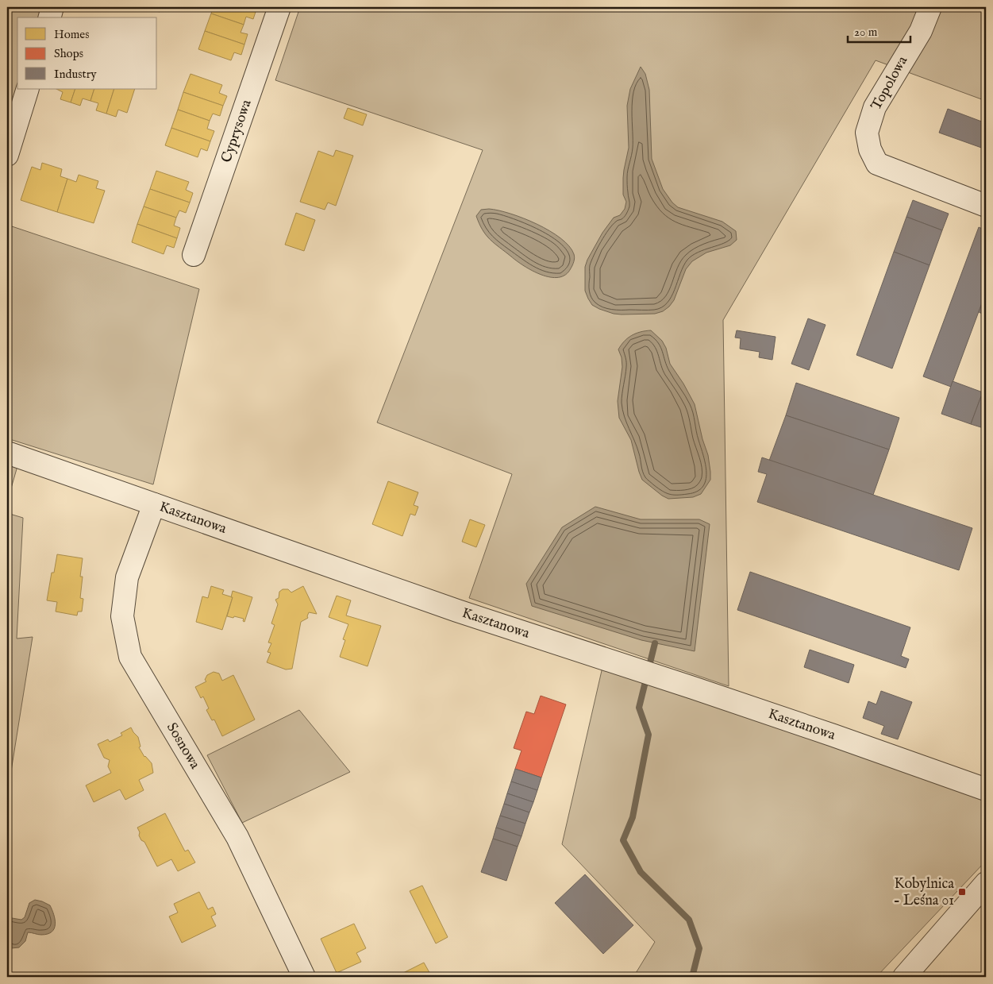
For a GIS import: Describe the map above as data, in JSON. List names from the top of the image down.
{
  "streets": {
    "street": [
      "Topolowa",
      "Cyprysowa",
      "Kasztanowa",
      "Sosnowa"
    ]
  },
  "crossings": [
    ["Kasztanowa", "Sosnowa"]
  ],
  "places": {
    "transit": ["Kobylnica - Leśna 01"]
  },
  "legend": ["Homes", "Shops", "Industry"],
  "scale_bar": "20 m"
}
